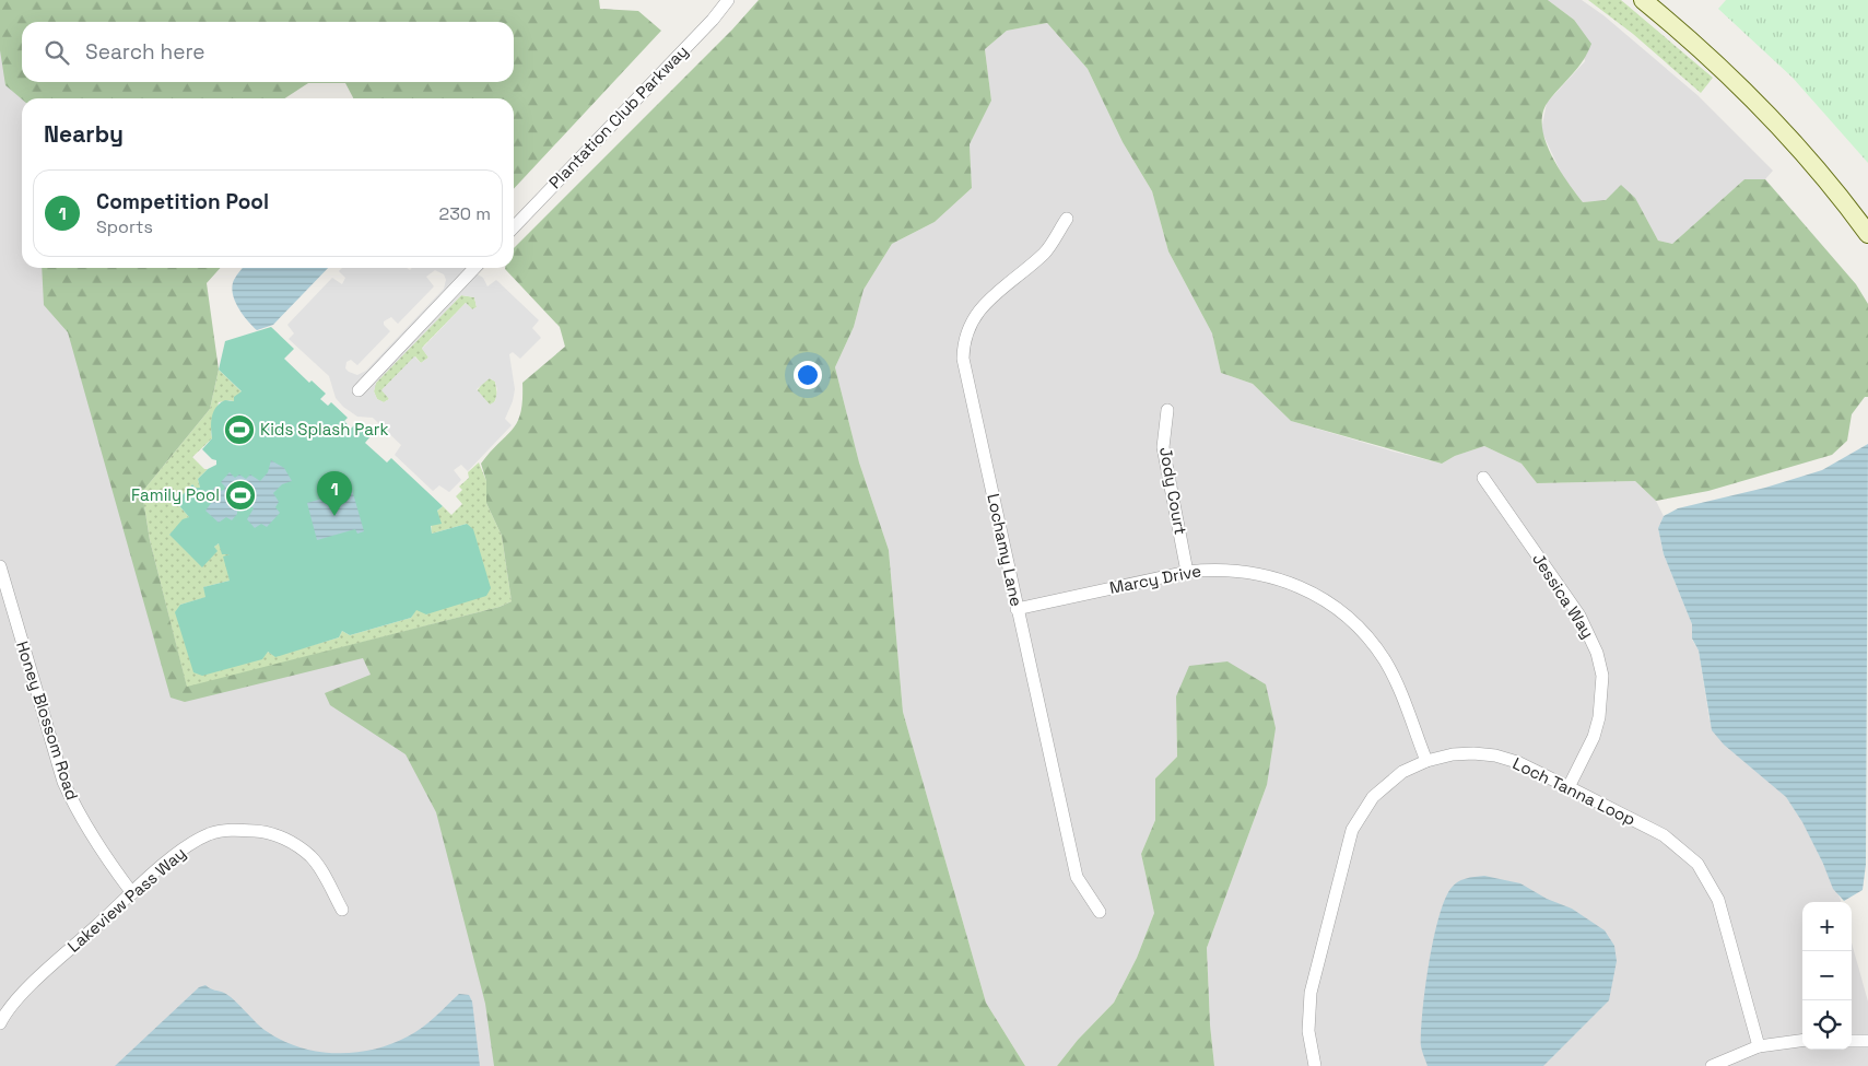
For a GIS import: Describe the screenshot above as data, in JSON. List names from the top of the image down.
{
  "streets": {
    "street": [
      "Plantation Club Parkway",
      "Jody Court",
      "Lochamy Lane",
      "Marcy Drive",
      "Jessica Way",
      "Honey Blossom Road",
      "Loch Tanna Loop",
      "Lakeview Pass Way"
    ]
  },
  "crossings": [
    ["Jody Court", "Marcy Drive"],
    ["Lochamy Lane", "Marcy Drive"],
    ["Marcy Drive", "Loch Tanna Loop"],
    ["Jessica Way", "Loch Tanna Loop"],
    ["Honey Blossom Road", "Lakeview Pass Way"]
  ],
  "places": {
    "sports": ["Kids Splash Park", "Family Pool"]
  },
  "page": {
    "search": "Search here",
    "heading": "Nearby",
    "list": [
      {
        "mark": "1",
        "name": "Competition Pool",
        "note": "Sports",
        "value": "230 m"
      }
    ],
    "pins": "1",
    "map_buttons": ["+", "−"]
  }
}
